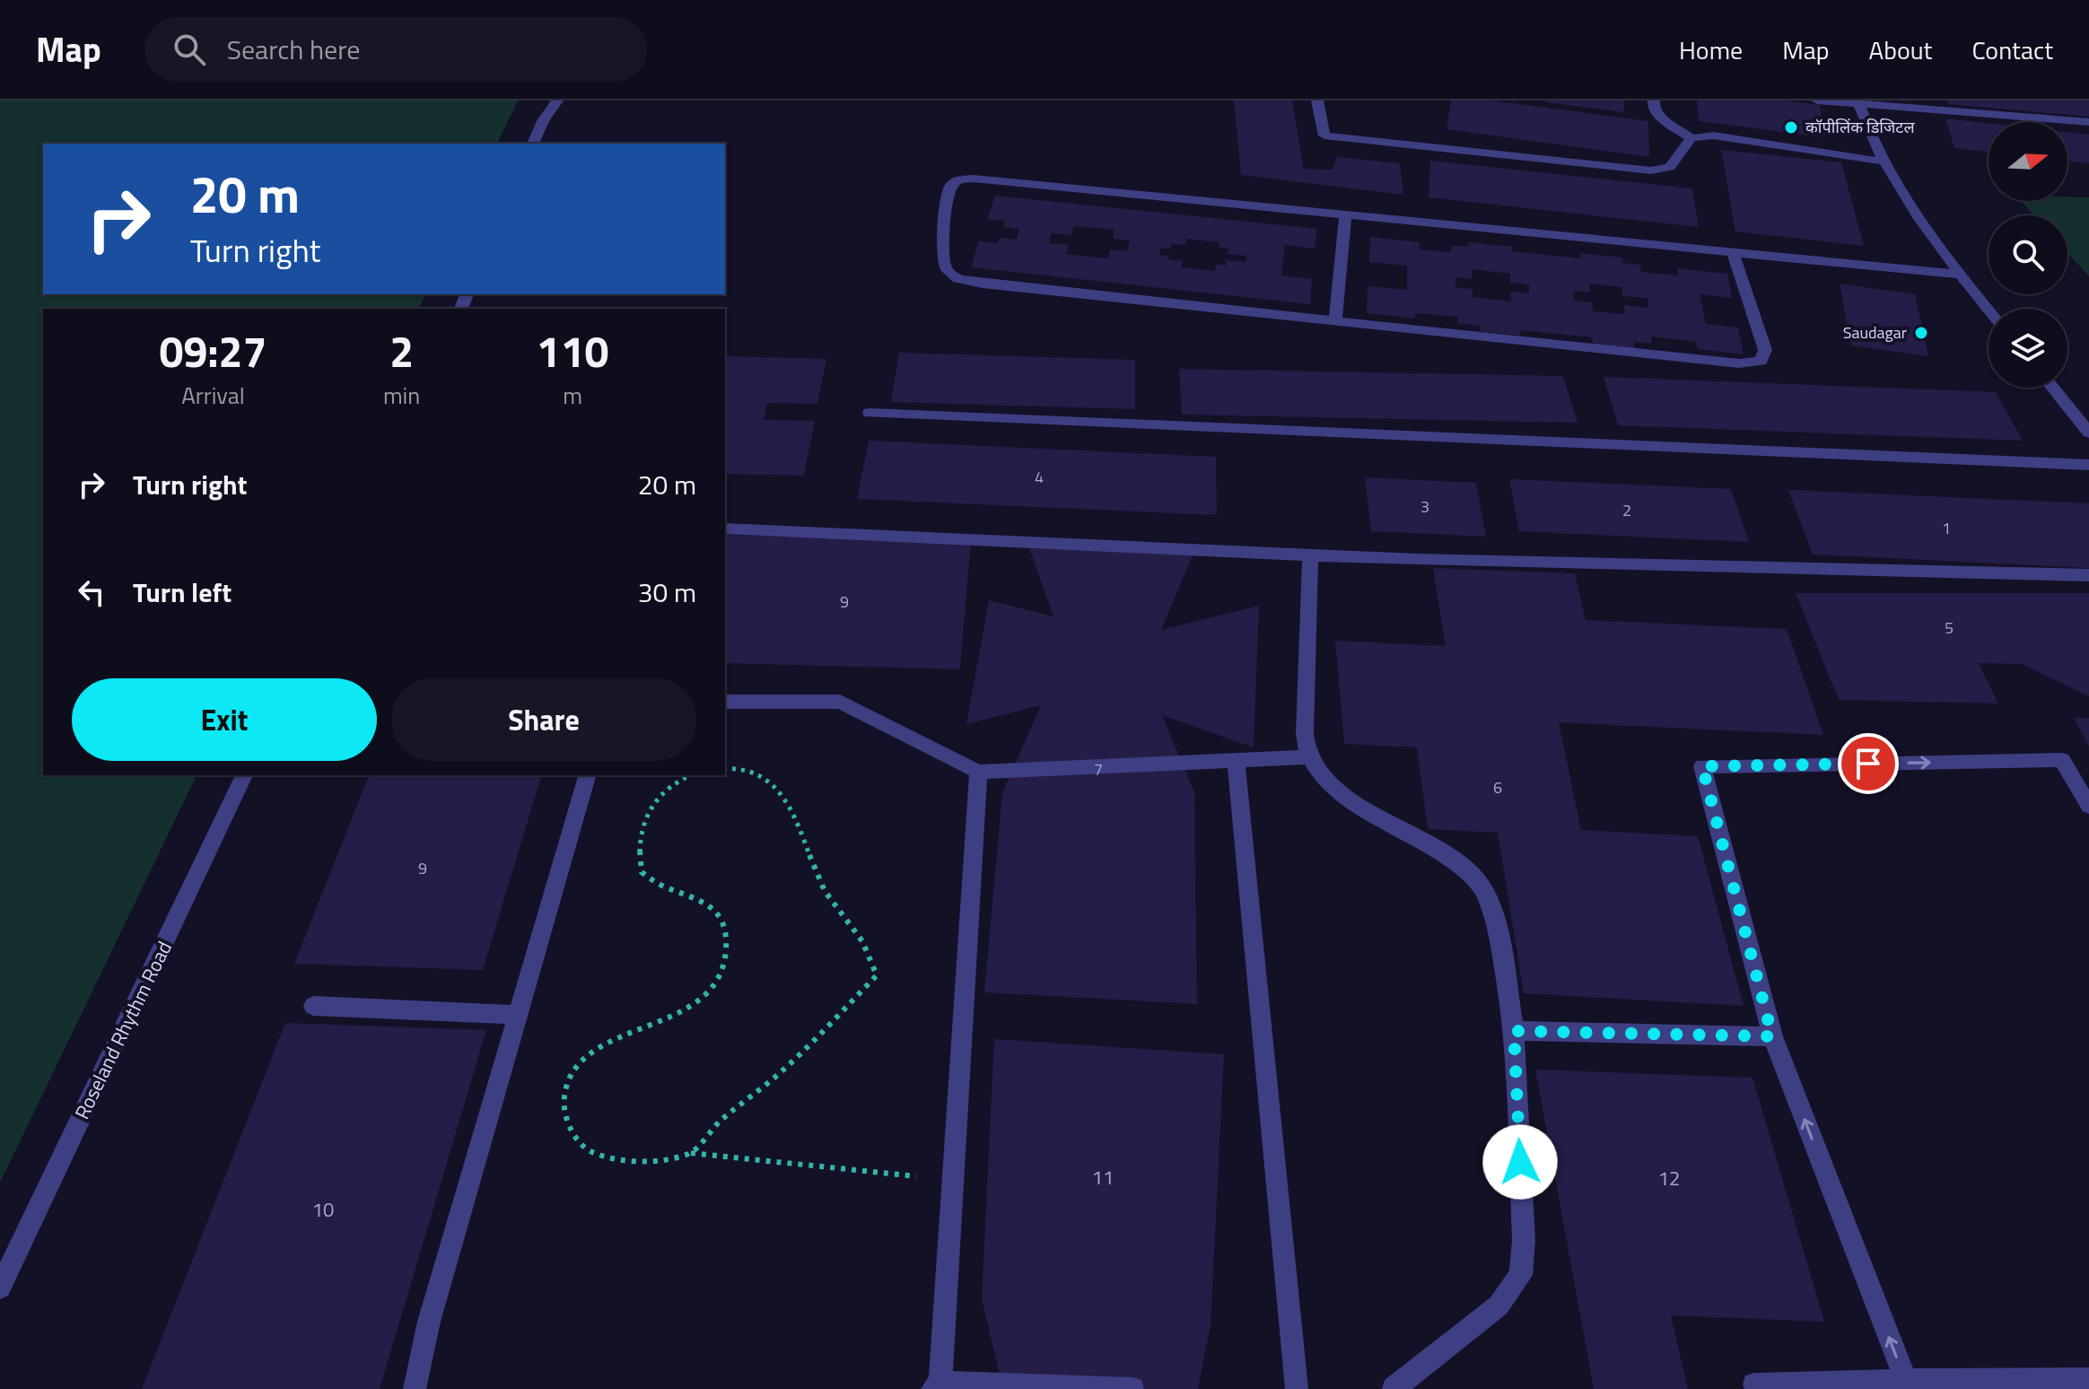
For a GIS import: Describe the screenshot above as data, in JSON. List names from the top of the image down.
{
  "streets": {
    "street": ["Roseland Rhythm Road"]
  },
  "places": ["कॉपीलिंक डिजिटल", "Saudagar"],
  "house_numbers": [
    "4",
    "3",
    "2",
    "1",
    "9",
    "5",
    "7",
    "6",
    "9",
    "11",
    "12",
    "10"
  ],
  "north": "right",
  "page": {
    "header": "Map",
    "search": "Search here",
    "nav": [
      "Home",
      "Map",
      "About",
      "Contact"
    ],
    "turn": ["20 m", "Turn right"],
    "eta": [
      "09:27",
      "Arrival",
      "2",
      "min",
      "110",
      "m"
    ],
    "list": [
      {
        "name": "Turn right",
        "value": "20 m"
      },
      {
        "name": "Turn left",
        "value": "30 m"
      }
    ],
    "buttons": ["Exit", "Share"]
  }
}
